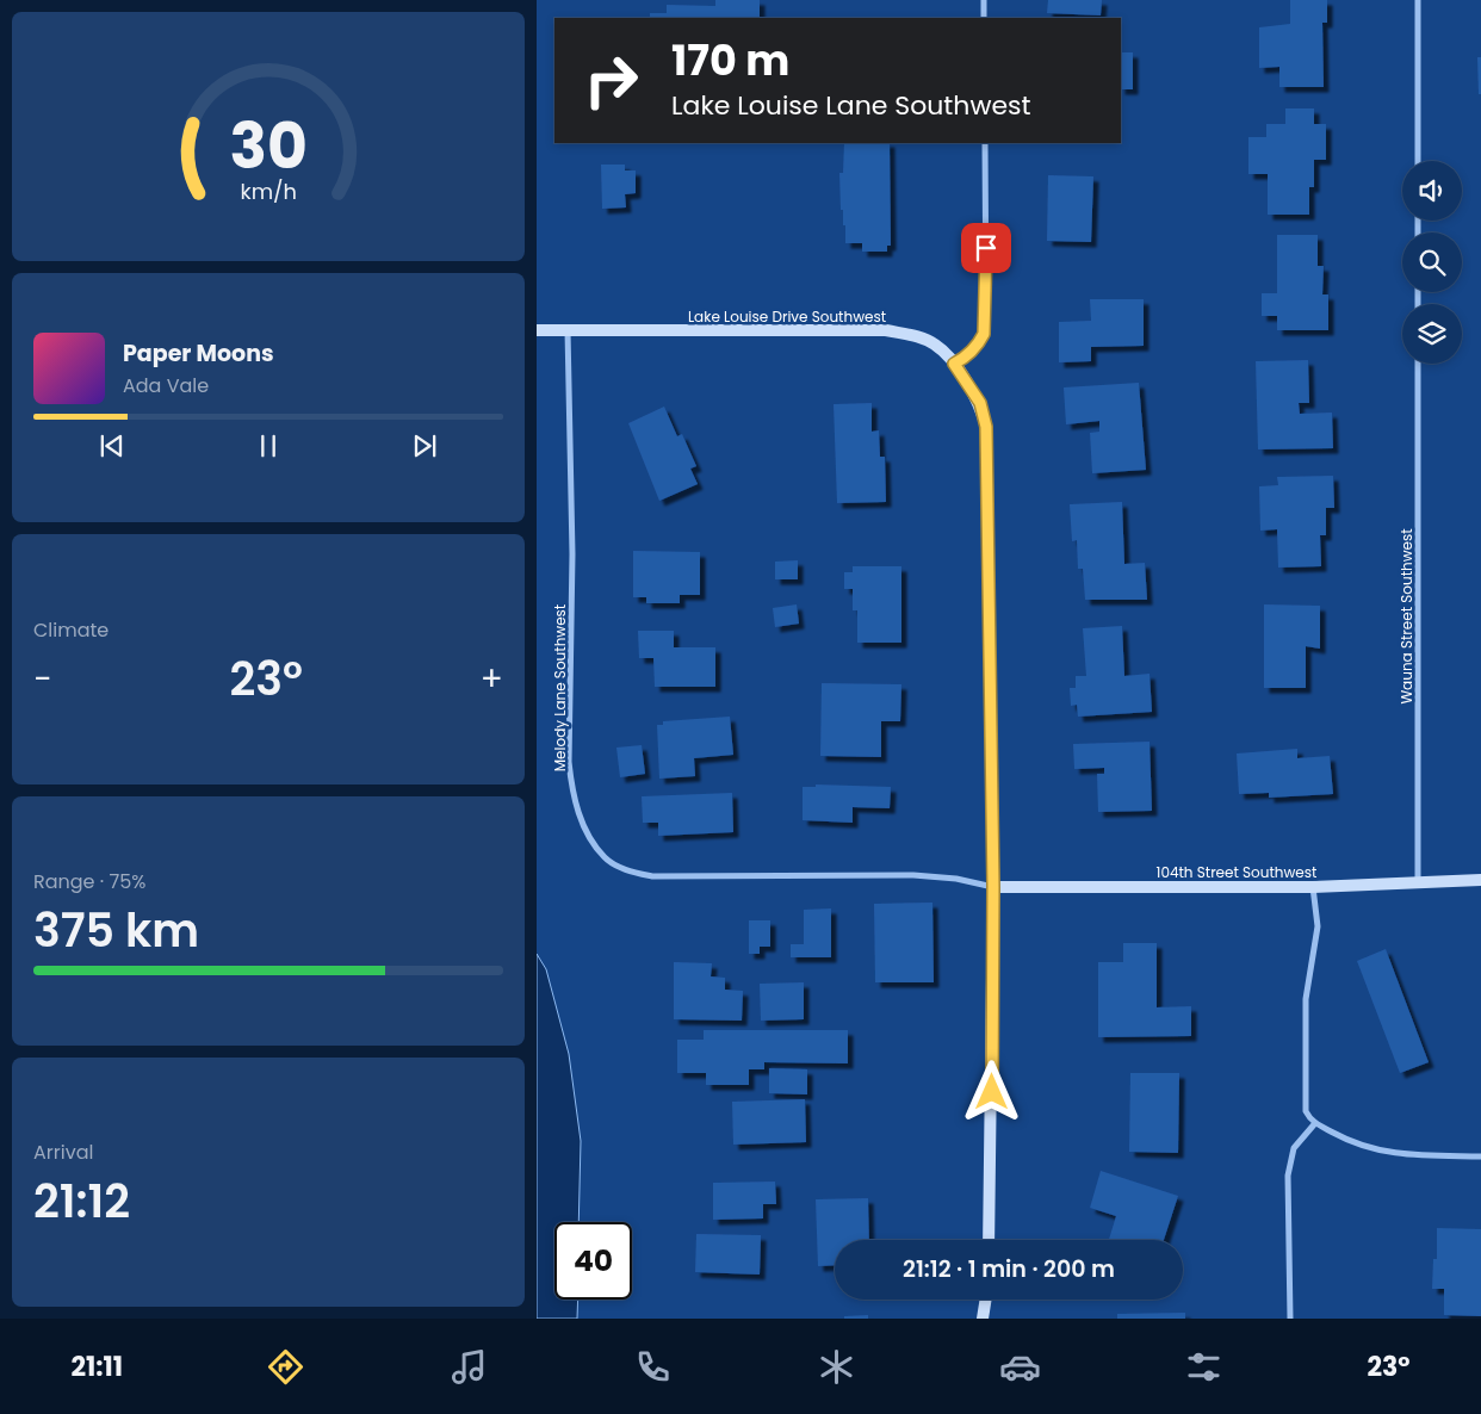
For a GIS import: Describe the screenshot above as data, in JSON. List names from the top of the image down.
{
  "streets": {
    "street": [
      "Lake Louise Drive Southwest",
      "Wauna Street Southwest",
      "Melody Lane Southwest",
      "104th Street Southwest"
    ]
  },
  "crossings": [
    ["Lake Louise Drive Southwest", "Melody Lane Southwest"],
    ["Lake Louise Drive Southwest", "104th Street Southwest"],
    ["Wauna Street Southwest", "104th Street Southwest"],
    ["Melody Lane Southwest", "104th Street Southwest"]
  ],
  "page": {
    "turn": ["170 m", "Lake Louise Lane Southwest"],
    "song": ["Paper Moons", "Ada Vale"],
    "tile": [
      "Climate",
      ["Range · 75%", "375 km"],
      ["Arrival", "21:12"]
    ],
    "heat": ["−", "23°", "+"],
    "limit": "40",
    "trip": "21:12 · 1 min · 200 m",
    "tabs": ["21:11", "23°"],
    "gauge": ["30", "km/h"]
  }
}
